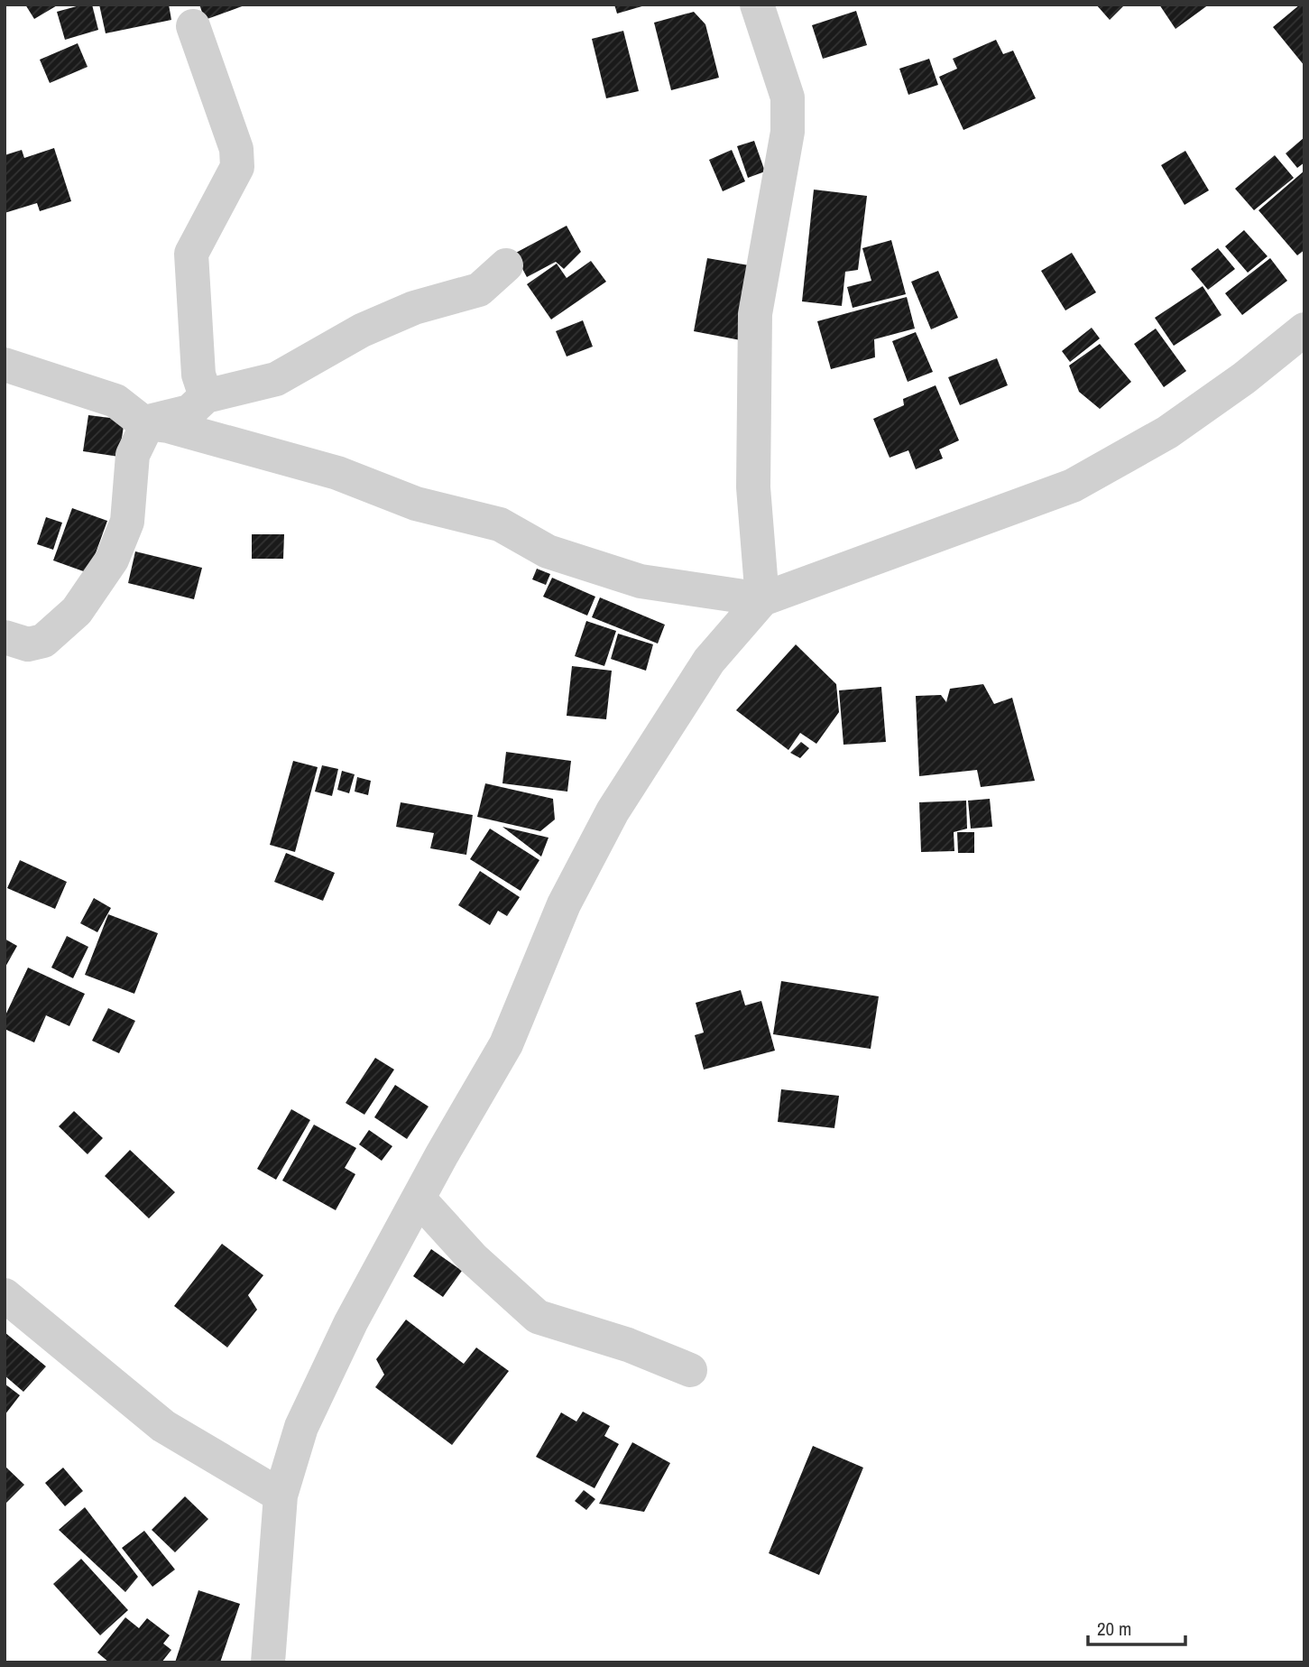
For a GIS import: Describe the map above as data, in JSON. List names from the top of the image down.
{
  "scale_bar": "20 m"
}
